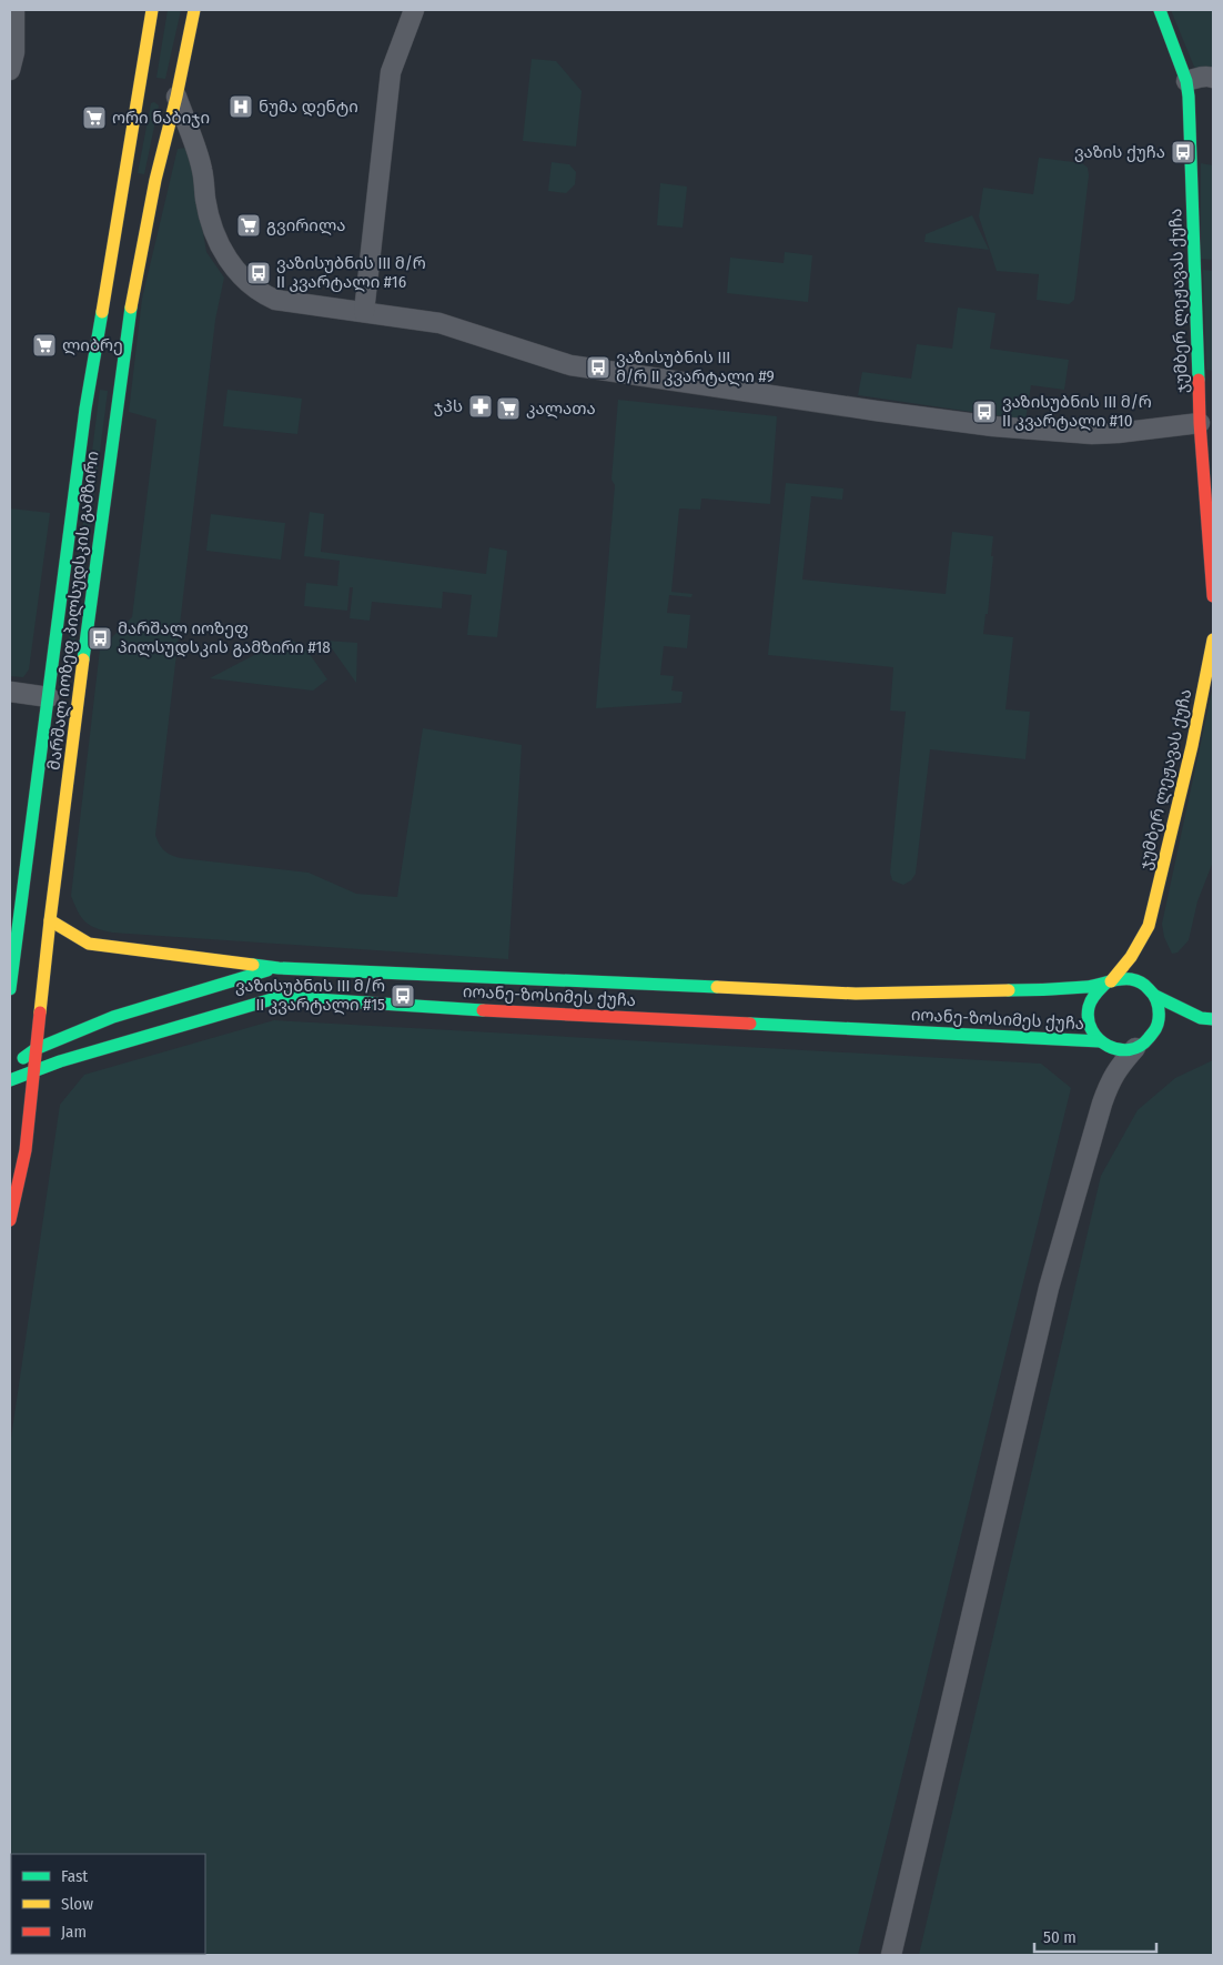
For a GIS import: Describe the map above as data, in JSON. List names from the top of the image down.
{
  "streets": {
    "street": ["ჯუმბერ ლეჟავას ქუჩა", "მარშალ იოზეფ პილსუდსკის გამზირი", "იოანე-ზოსიმეს ქუჩა"]
  },
  "crossings": [
    ["ჯუმბერ ლეჟავას ქუჩა", "იოანე-ზოსიმეს ქუჩა"],
    ["მარშალ იოზეფ პილსუდსკის გამზირი", "იოანე-ზოსიმეს ქუჩა"]
  ],
  "places": {
    "hospital": ["ნუმა დენტი"],
    "supermarket": [
      "ორი ნაბიჯი",
      "გვირილა",
      "ლიბრე",
      "კალათა"
    ],
    "bus stop": [
      "ვაზის ქუჩა",
      "ვაზისუბნის III მ/რ II კვარტალი #16",
      "ვაზისუბნის III მ/რ II კვარტალი #9",
      "ვაზისუბნის III მ/რ II კვარტალი #10",
      "მარშალ იოზეფ პილსუდსკის გამზირი #18",
      "ვაზისუბნის III მ/რ II კვარტალი #15"
    ],
    "pharmacy": ["ჯპს"]
  },
  "legend": ["Fast", "Slow", "Jam"],
  "scale_bar": "50 m"
}
